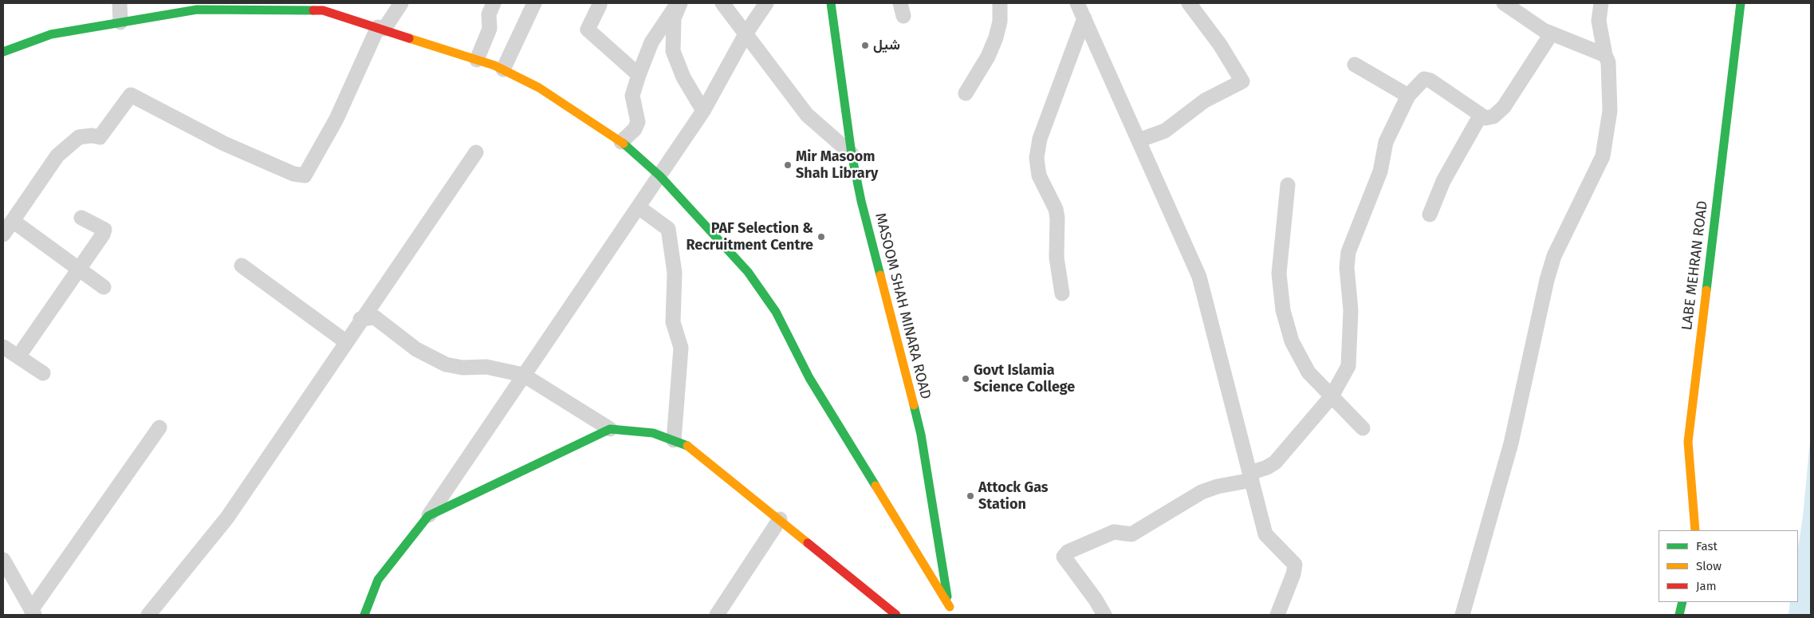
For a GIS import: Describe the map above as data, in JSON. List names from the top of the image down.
{
  "streets": {
    "street": ["LABE MEHRAN ROAD", "MASOOM SHAH MINARA ROAD"]
  },
  "places": [
    "شیل",
    "Mir Masoom Shah Library",
    "PAF Selection & Recruitment Centre",
    "Govt Islamia Science College",
    "Attock Gas Station"
  ],
  "legend": ["Fast", "Slow", "Jam"]
}
